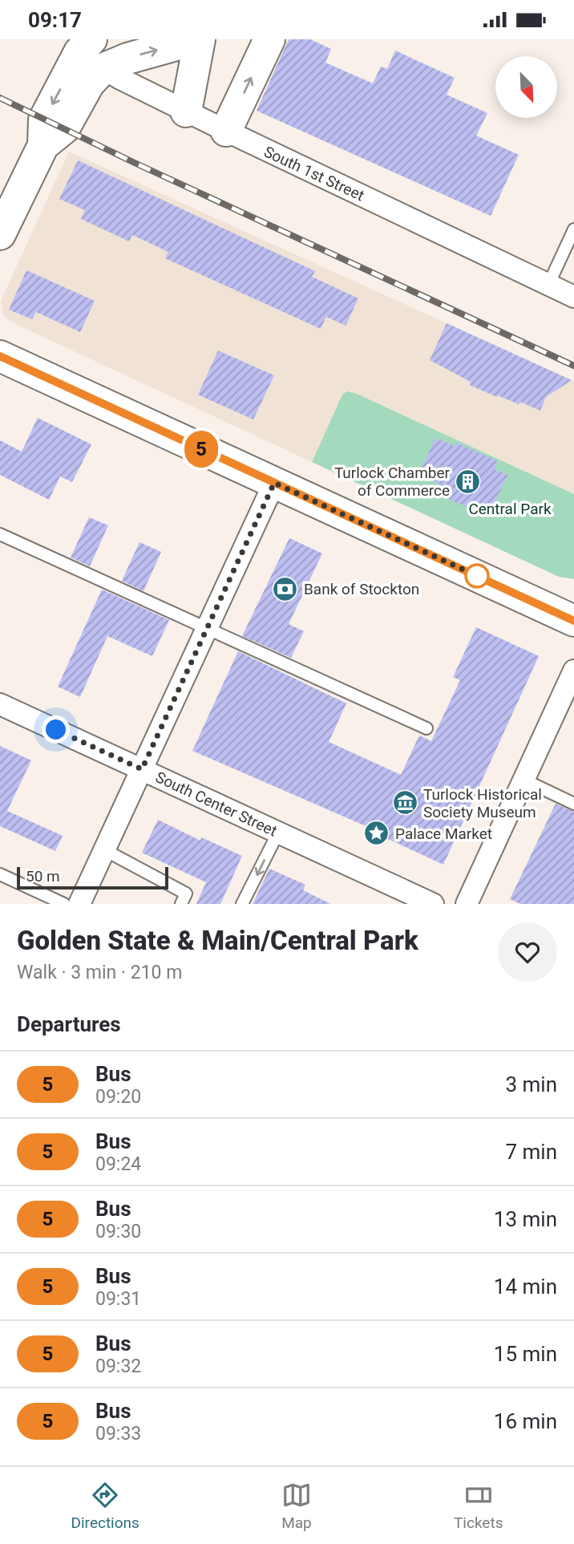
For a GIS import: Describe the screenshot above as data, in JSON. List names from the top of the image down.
{
  "streets": {
    "street": ["South 1st Street", "South Center Street"]
  },
  "parks": ["Central Park"],
  "places": {
    "building": ["Turlock Chamber of Commerce"],
    "bank": ["Bank of Stockton"],
    "museum": ["Turlock Historical Society Museum"],
    "place": ["Palace Market"]
  },
  "lines": ["bus line 5"],
  "scale_bar": "50 m",
  "north": "bottom right",
  "page": {
    "status": "09:17",
    "on_map": "5",
    "scale": "50 m",
    "heading": [
      ["Golden State & Main/Central Park", "Walk · 3 min · 210 m"],
      "Departures"
    ],
    "list": [
      {
        "mark": "5",
        "name": "Bus",
        "note": "09:20",
        "value": "3 min"
      },
      {
        "mark": "5",
        "name": "Bus",
        "note": "09:24",
        "value": "7 min"
      },
      {
        "mark": "5",
        "name": "Bus",
        "note": "09:30",
        "value": "13 min"
      },
      {
        "mark": "5",
        "name": "Bus",
        "note": "09:31",
        "value": "14 min"
      },
      {
        "mark": "5",
        "name": "Bus",
        "note": "09:32",
        "value": "15 min"
      },
      {
        "mark": "5",
        "name": "Bus",
        "note": "09:33",
        "value": "16 min"
      }
    ],
    "tabs": ["Directions", "Map", "Tickets"]
  }
}
